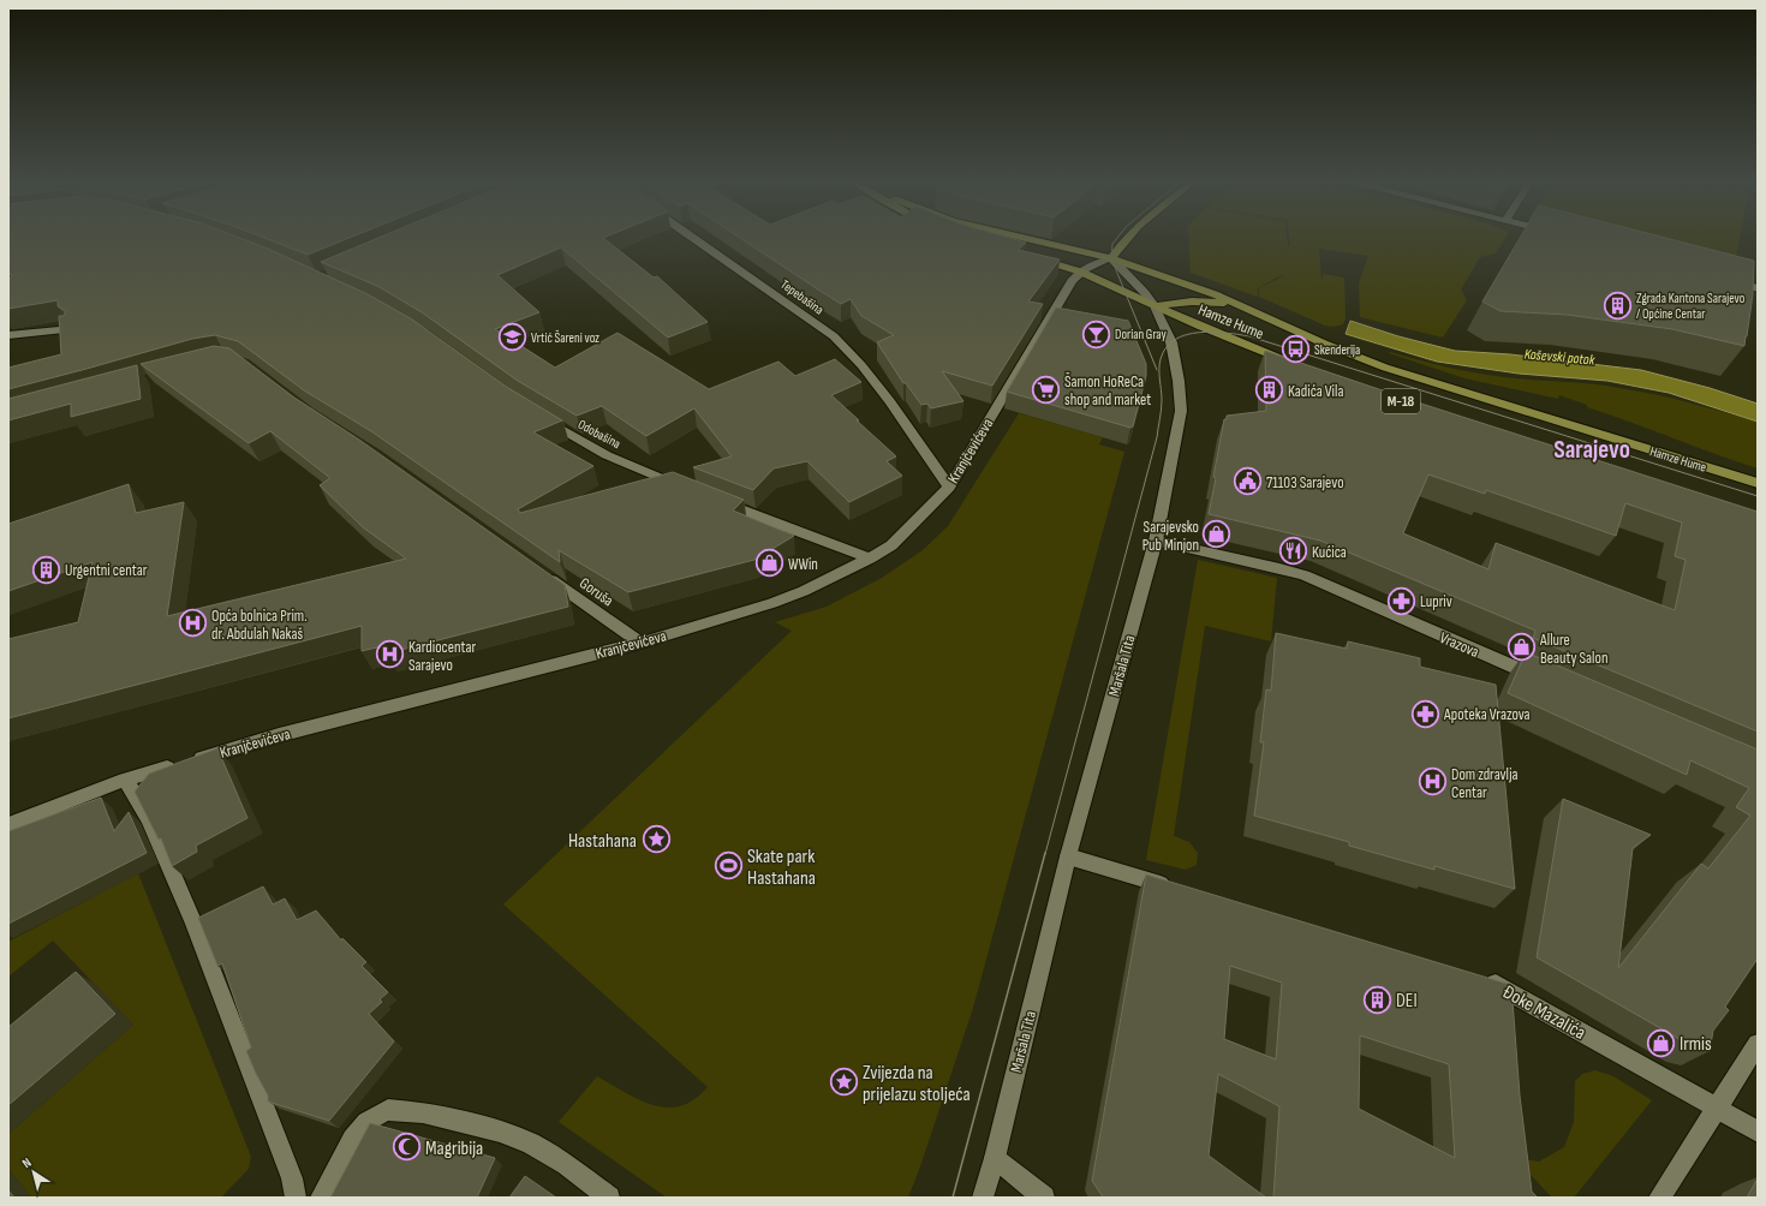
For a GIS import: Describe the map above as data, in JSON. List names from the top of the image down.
{
  "streets": {
    "main road": ["Hamze Hume", "M-18"],
    "street": [
      "Tepebašina",
      "Odobašina",
      "Kranjčevićeva",
      "Goruša",
      "Vrazova",
      "Maršala Tita",
      "Đoke Mazalića"
    ]
  },
  "crossings": [
    ["Tepebašina", "Kranjčevićeva"],
    ["Hamze Hume", "M-18"],
    ["Hamze Hume", "Kranjčevićeva"],
    ["Hamze Hume", "Maršala Tita"],
    ["M-18", "Kranjčevićeva"],
    ["M-18", "Maršala Tita"],
    ["Kranjčevićeva", "Goruša"],
    ["Kranjčevićeva", "Maršala Tita"],
    ["Vrazova", "Maršala Tita"]
  ],
  "districts": ["Sarajevo"],
  "water": ["Koševski potok"],
  "places": {
    "building": [
      "Zgrada Kantona Sarajevo / Općine Centar",
      "Kadića Vila",
      "Urgentni centar",
      "DEI"
    ],
    "bar": ["Dorian Gray"],
    "school or university": ["Vrtić Šareni voz"],
    "bus stop": ["Skenderija"],
    "supermarket": ["Šamon HoReCa shop and market"],
    "public building": ["71103 Sarajevo"],
    "shop": [
      "Sarajevsko Pub Minjon",
      "WWin",
      "Allure Beauty Salon",
      "Irmis"
    ],
    "restaurant": ["Kućica"],
    "pharmacy": ["Lupriv", "Apoteka Vrazova"],
    "hospital": ["Opća bolnica Prim. dr. Abdulah Nakaš", "Kardiocentar Sarajevo", "Dom zdravlja Centar"],
    "place": ["Hastahana", "Zvijezda na prijelazu stoljeća"],
    "sports": ["Skate park Hastahana"],
    "mosque": ["Magribija"]
  },
  "north": "top left"
}
